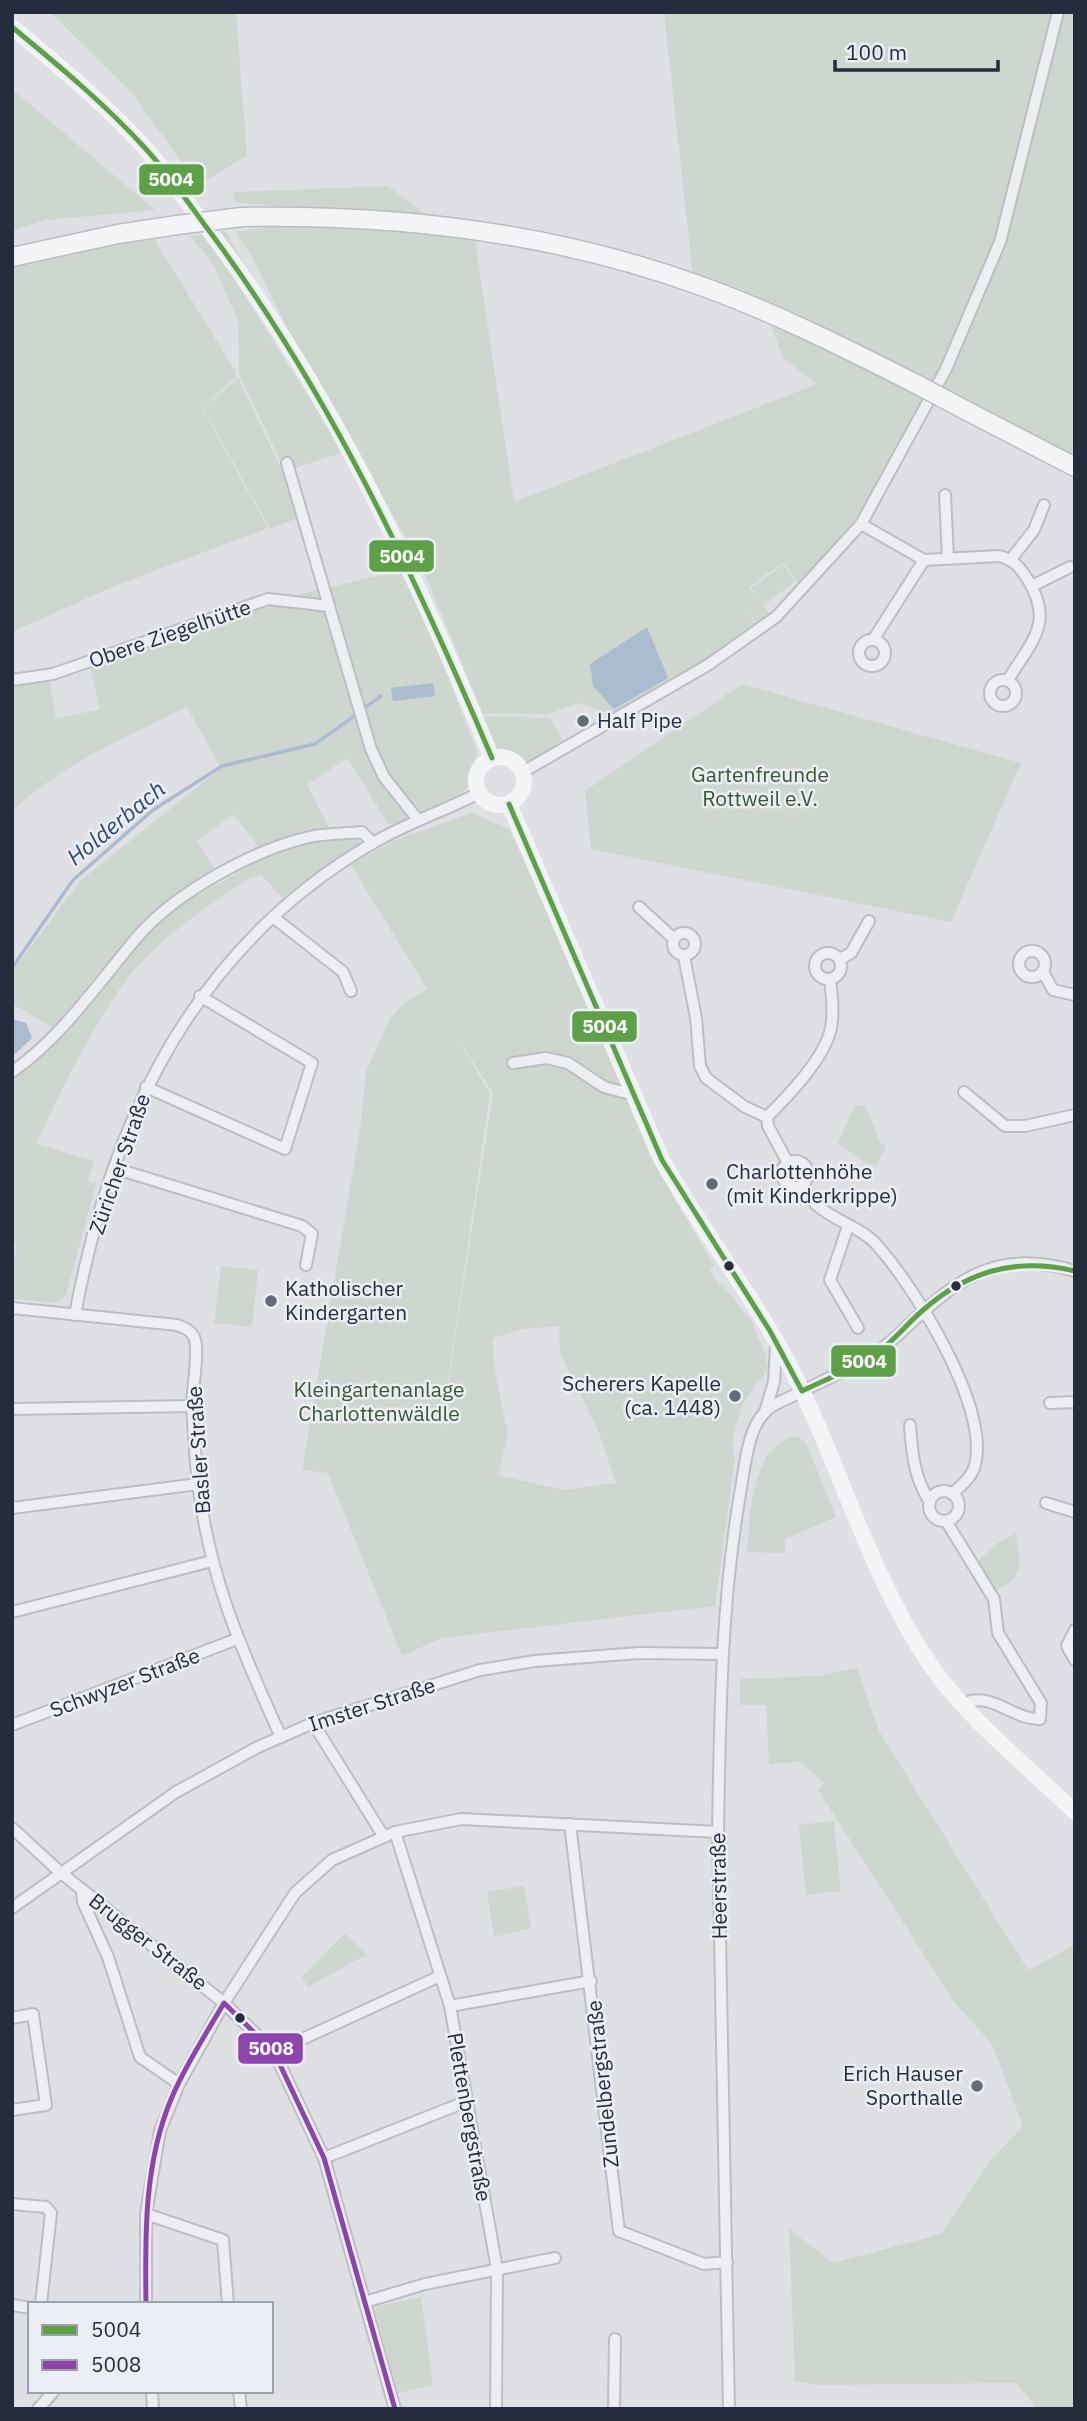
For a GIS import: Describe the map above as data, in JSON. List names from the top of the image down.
{
  "streets": {
    "street": [
      "Obere Ziegelhütte",
      "Züricher Straße",
      "Basler Straße",
      "Schwyzer Straße",
      "Imster Straße",
      "Heerstraße",
      "Brugger Straße",
      "Zundelbergstraße",
      "Plettenbergstraße"
    ]
  },
  "crossings": [
    ["Züricher Straße", "Basler Straße"],
    ["Basler Straße", "Schwyzer Straße"],
    ["Basler Straße", "Imster Straße"],
    ["Imster Straße", "Heerstraße"],
    ["Imster Straße", "Brugger Straße"],
    ["Imster Straße", "Plettenbergstraße"],
    ["Heerstraße", "Zundelbergstraße"]
  ],
  "water": ["Holderbach"],
  "parks": ["Gartenfreunde Rottweil e.V.", "Kleingartenanlage Charlottenwäldle"],
  "places": [
    "Half Pipe",
    "Charlottenhöhe (mit Kinderkrippe)",
    "Katholischer Kindergarten",
    "Scherers Kapelle (ca. 1448)",
    "Erich Hauser Sporthalle"
  ],
  "lines": ["transit line 5004", "transit line 5008"],
  "legend": ["5004", "5008"],
  "scale_bar": "100 m"
}
